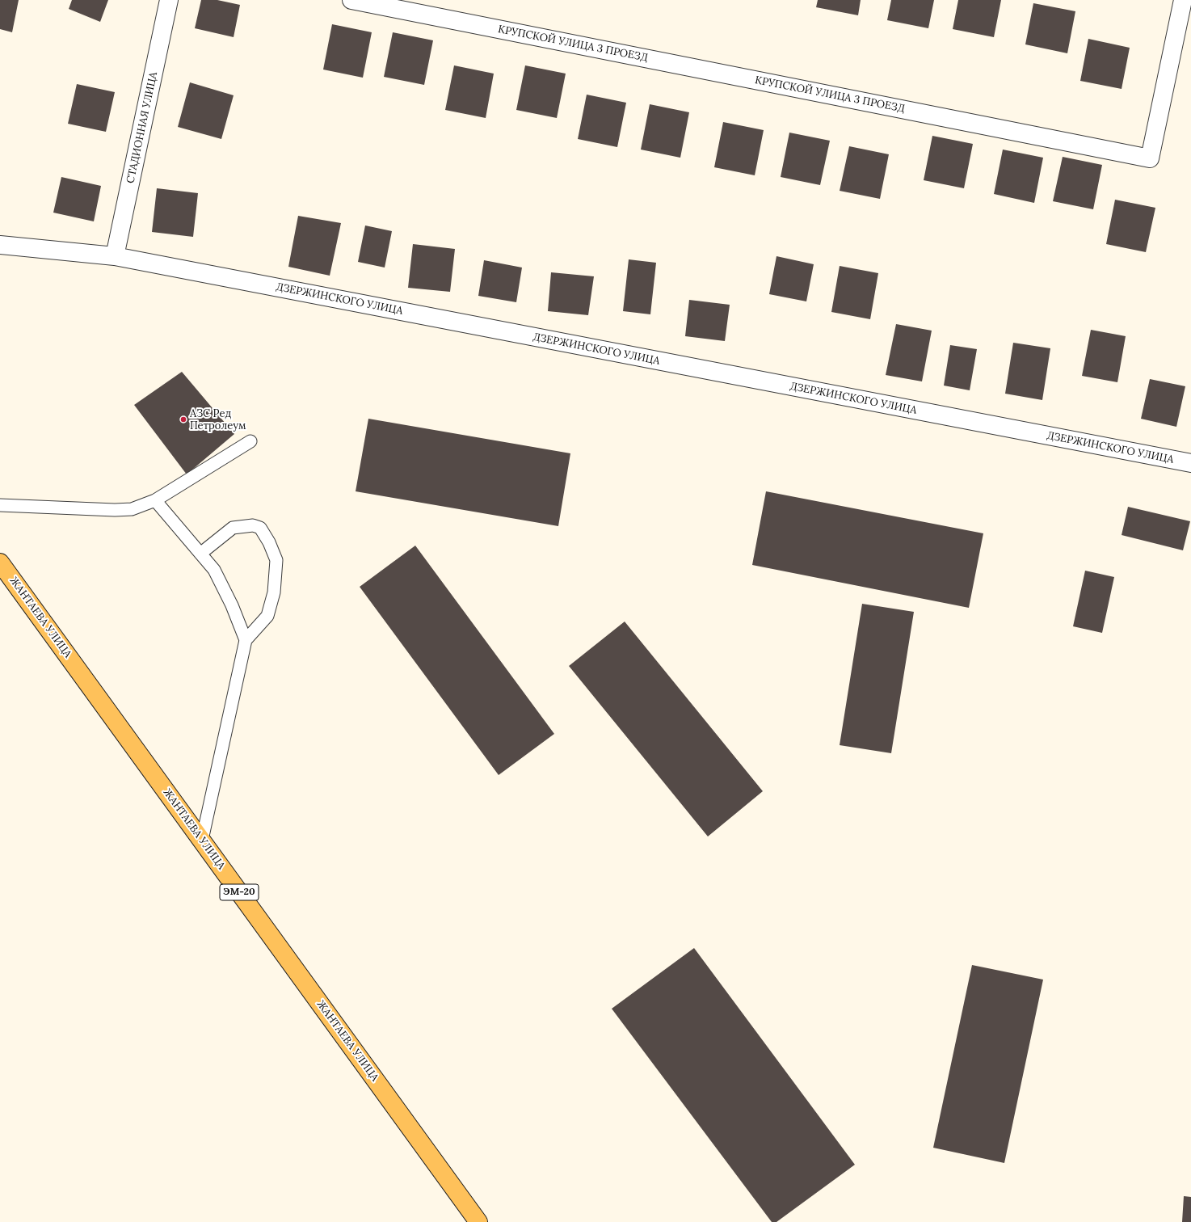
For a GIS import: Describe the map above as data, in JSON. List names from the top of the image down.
{
  "streets": {
    "main road": ["ЖАНТАЕВА УЛИЦА", "ЭМ-20"],
    "street": ["КРУПСКОЙ УЛИЦА 3 ПРОЕЗД", "СТАДИОННАЯ УЛИЦА", "ДЗЕРЖИНСКОГО УЛИЦА"]
  },
  "crossings": [
    ["СТАДИОННАЯ УЛИЦА", "ДЗЕРЖИНСКОГО УЛИЦА"]
  ],
  "places": ["АЗС Ред Петролеум"]
}
